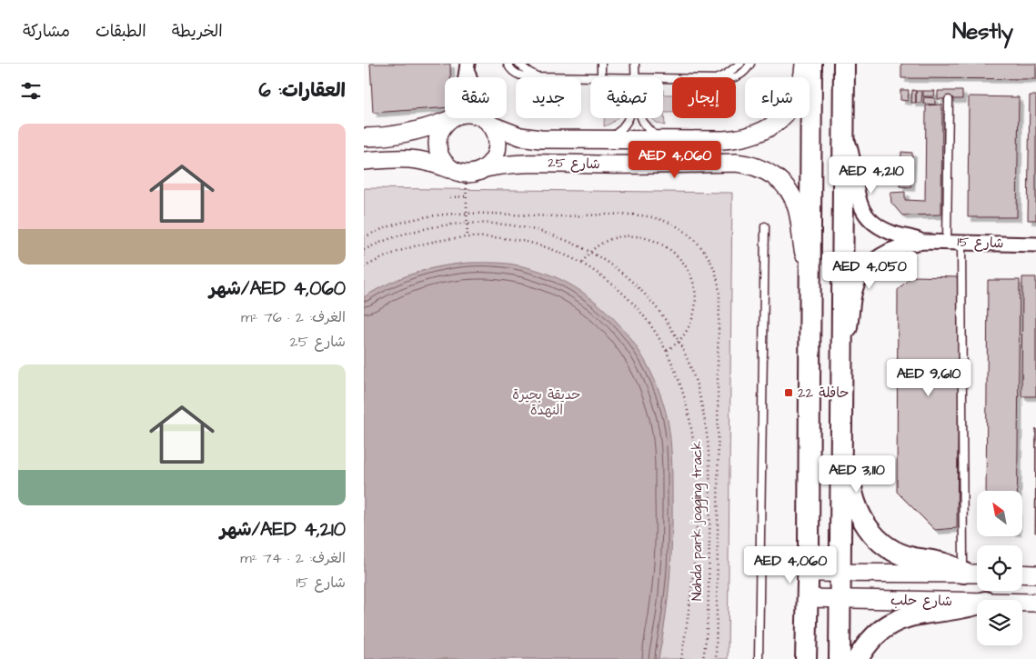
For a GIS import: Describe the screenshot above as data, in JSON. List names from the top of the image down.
{
  "streets": {
    "street": ["شارع 25", "شارع 15", "شارع حلب"],
    "path": ["Nahda park jogging track"]
  },
  "parks": ["حديقة بحيرة النهدة"],
  "places": {
    "transit": ["حافلة 22"]
  },
  "north": "top left",
  "page": {
    "header": "Nestly",
    "nav": ["الخريطة", "الطبقات", "مشاركة"],
    "heading": "العقارات: 6",
    "chip": [
      "شراء",
      "إيجار",
      "تصفية",
      "جديد",
      "شقة"
    ],
    "list": [
      {
        "name": "AED 4,060/شهر",
        "note": "الغرف: 2 · 76 m² · شارع 25"
      },
      {
        "name": "AED 4,210/شهر",
        "note": "الغرف: 2 · 74 m² · شارع 15"
      }
    ],
    "price": [
      "AED 4,060",
      "AED 4,210",
      "AED 4,050",
      "AED 9,610",
      "AED 3,110",
      "AED 4,060"
    ]
  }
}
